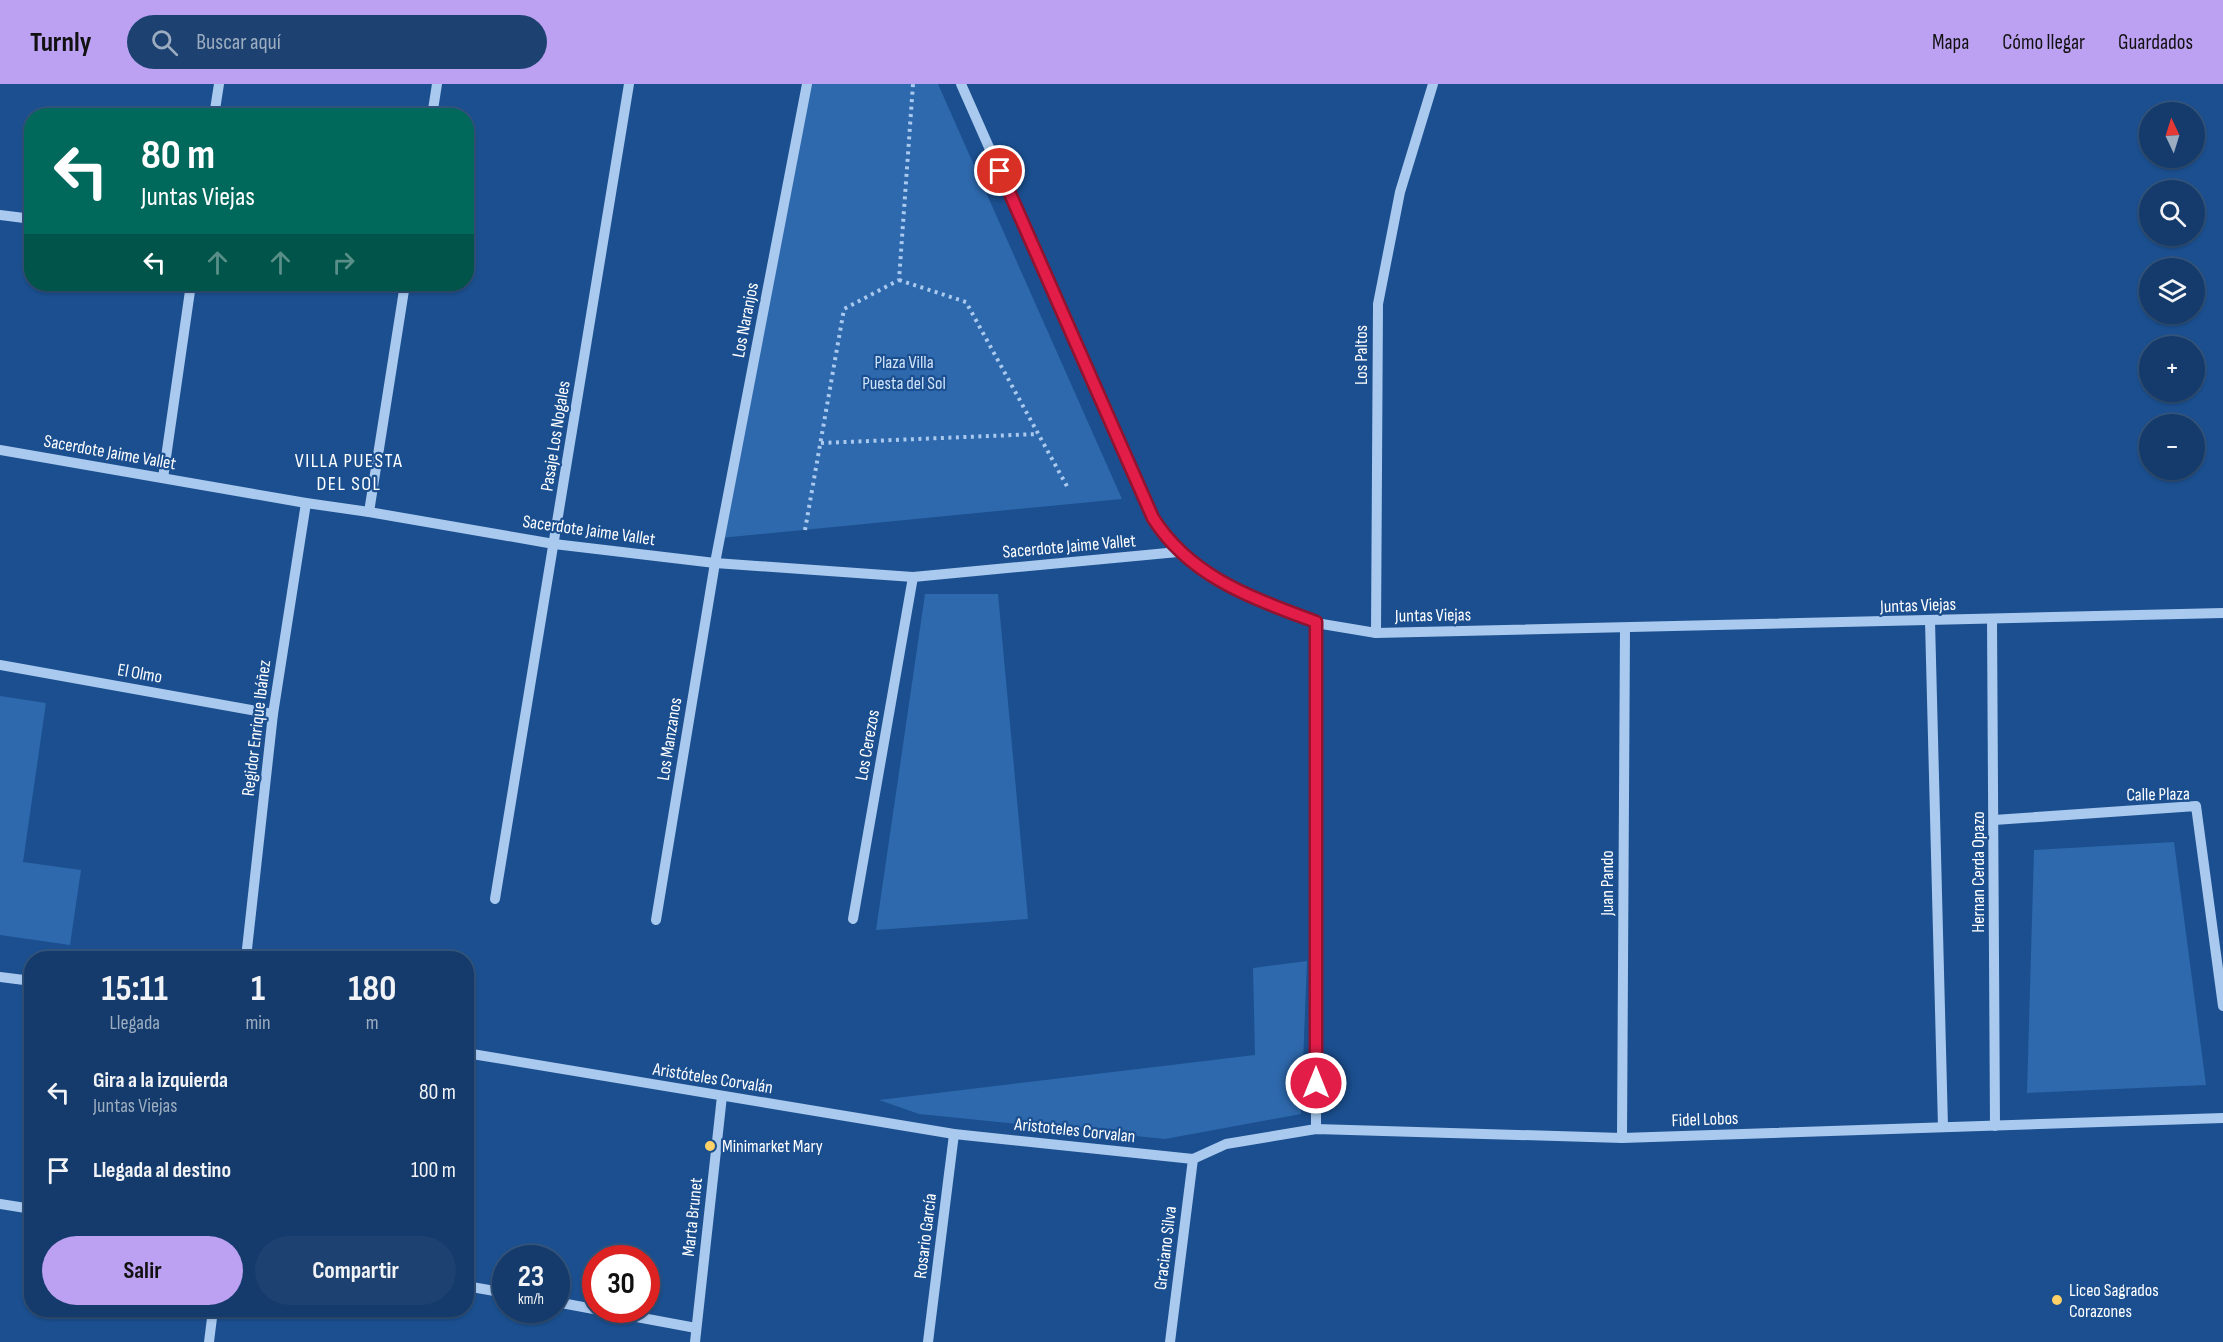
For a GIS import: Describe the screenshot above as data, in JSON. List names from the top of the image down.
{
  "streets": {
    "street": [
      "Los Naranjos",
      "Los Paltos",
      "Pasaje Los Nogales",
      "Sacerdote Jaime Vallet",
      "Juntas Viejas",
      "El Olmo",
      "Regidor Enrique Ibáñez",
      "Los Manzanos",
      "Los Cerezos",
      "Calle Plaza",
      "Hernan Cerda Opazo",
      "Juan Pando",
      "Aristóteles Corvalán",
      "Fidel Lobos",
      "Aristoteles Corvalan",
      "Marta Brunet",
      "Rosario García",
      "Graciano Silva"
    ]
  },
  "crossings": [
    ["Los Naranjos", "Sacerdote Jaime Vallet"],
    ["Los Naranjos", "Los Manzanos"],
    ["Los Paltos", "Juntas Viejas"],
    ["Pasaje Los Nogales", "Sacerdote Jaime Vallet"],
    ["Sacerdote Jaime Vallet", "Juntas Viejas"],
    ["Sacerdote Jaime Vallet", "Regidor Enrique Ibáñez"],
    ["Sacerdote Jaime Vallet", "Los Manzanos"],
    ["Sacerdote Jaime Vallet", "Los Cerezos"],
    ["Juntas Viejas", "Hernan Cerda Opazo"],
    ["Juntas Viejas", "Juan Pando"],
    ["El Olmo", "Regidor Enrique Ibáñez"],
    ["Calle Plaza", "Hernan Cerda Opazo"],
    ["Hernan Cerda Opazo", "Fidel Lobos"],
    ["Juan Pando", "Fidel Lobos"],
    ["Aristóteles Corvalán", "Aristoteles Corvalan"],
    ["Aristóteles Corvalán", "Marta Brunet"],
    ["Aristóteles Corvalán", "Rosario García"],
    ["Fidel Lobos", "Aristoteles Corvalan"],
    ["Fidel Lobos", "Graciano Silva"],
    ["Aristoteles Corvalan", "Rosario García"],
    ["Aristoteles Corvalan", "Graciano Silva"]
  ],
  "districts": ["VILLA PUESTA DEL SOL"],
  "parks": ["Plaza Villa Puesta del Sol"],
  "places": ["Minimarket Mary", "Liceo Sagrados Corazones"],
  "north": "top",
  "page": {
    "header": "Turnly",
    "search": "Buscar aquí",
    "nav": ["Mapa", "Cómo llegar", "Guardados"],
    "map_buttons": ["+", "−"],
    "turn": ["80 m", "Juntas Viejas"],
    "eta": [
      "15:11",
      "Llegada",
      "1",
      "min",
      "180",
      "m"
    ],
    "list": [
      {
        "name": "Gira a la izquierda",
        "note": "Juntas Viejas",
        "value": "80 m"
      },
      {
        "name": "Llegada al destino",
        "value": "100 m"
      }
    ],
    "buttons": ["Salir", "Compartir"],
    "speed": "23 km/h",
    "limit": "30"
  }
}
